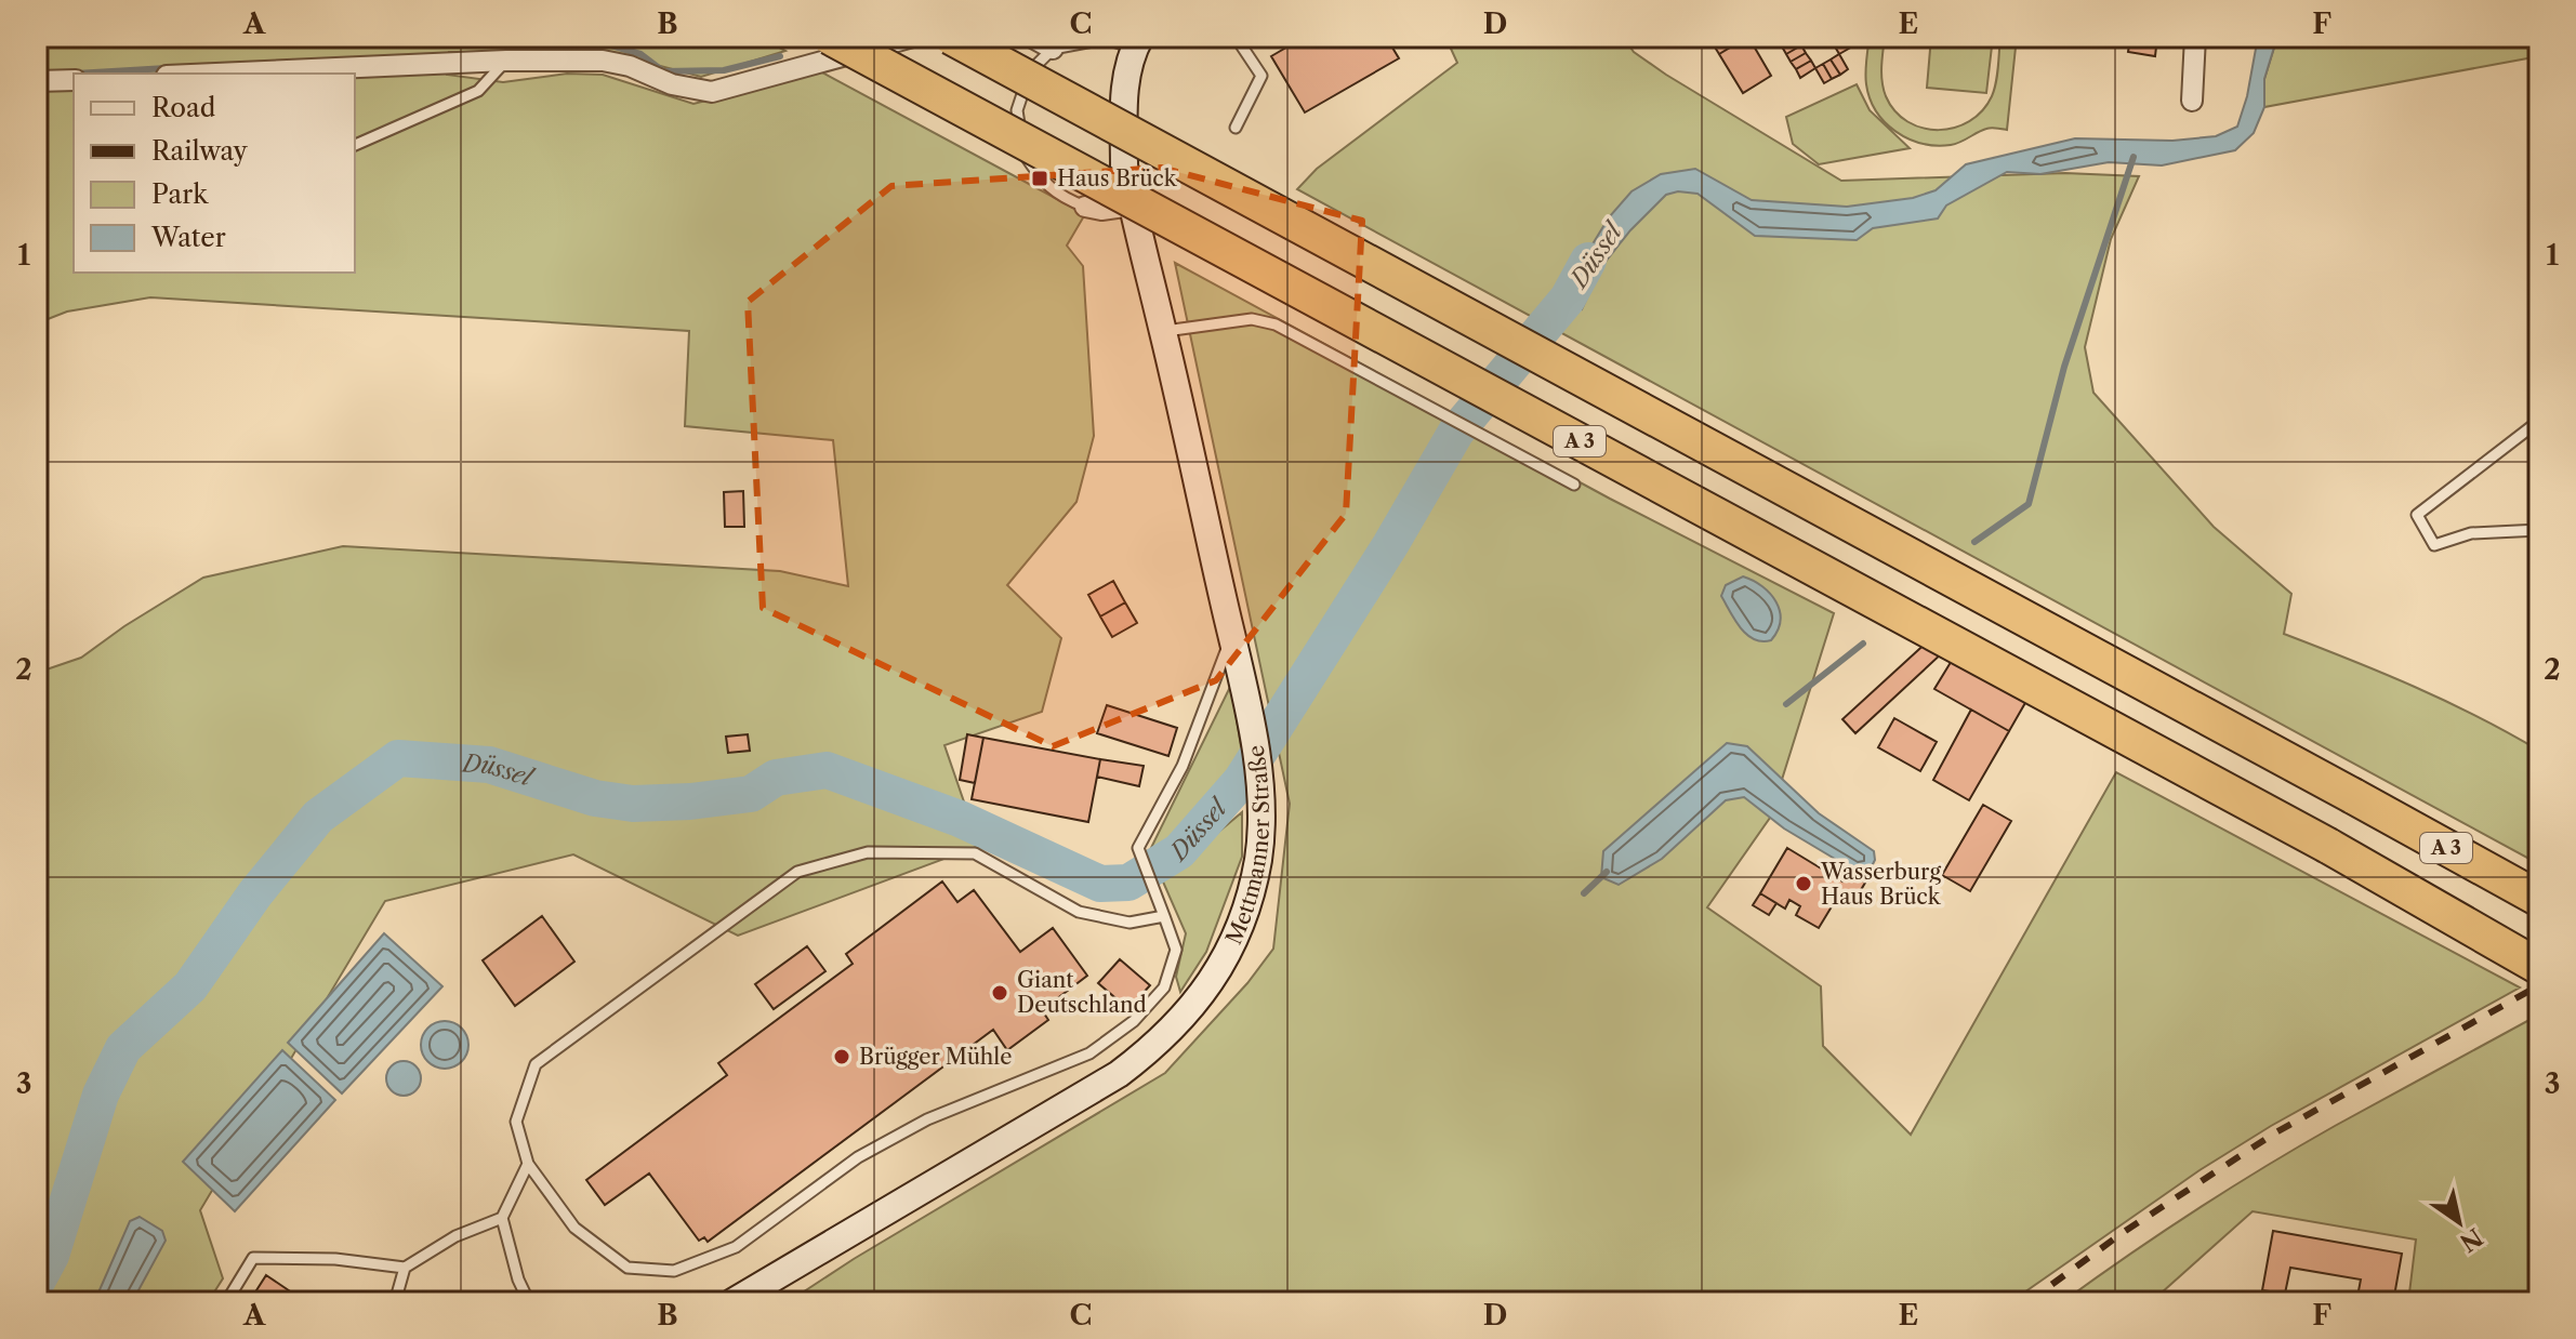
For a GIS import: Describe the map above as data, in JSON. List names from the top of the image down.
{
  "streets": {
    "highway": ["A 3"],
    "main road": ["Mettmanner Straße"]
  },
  "water": ["Düssel"],
  "places": {
    "transit": ["Haus Brück"],
    "other": ["Wasserburg Haus Brück", "Giant Deutschland", "Brügger Mühle"]
  },
  "legend": [
    "Road",
    "Railway",
    "Park",
    "Water"
  ],
  "north": "bottom right",
  "grid": {
    "columns": [
      "A",
      "B",
      "C",
      "D",
      "E",
      "F"
    ],
    "rows": ["1", "2", "3"]
  }
}
